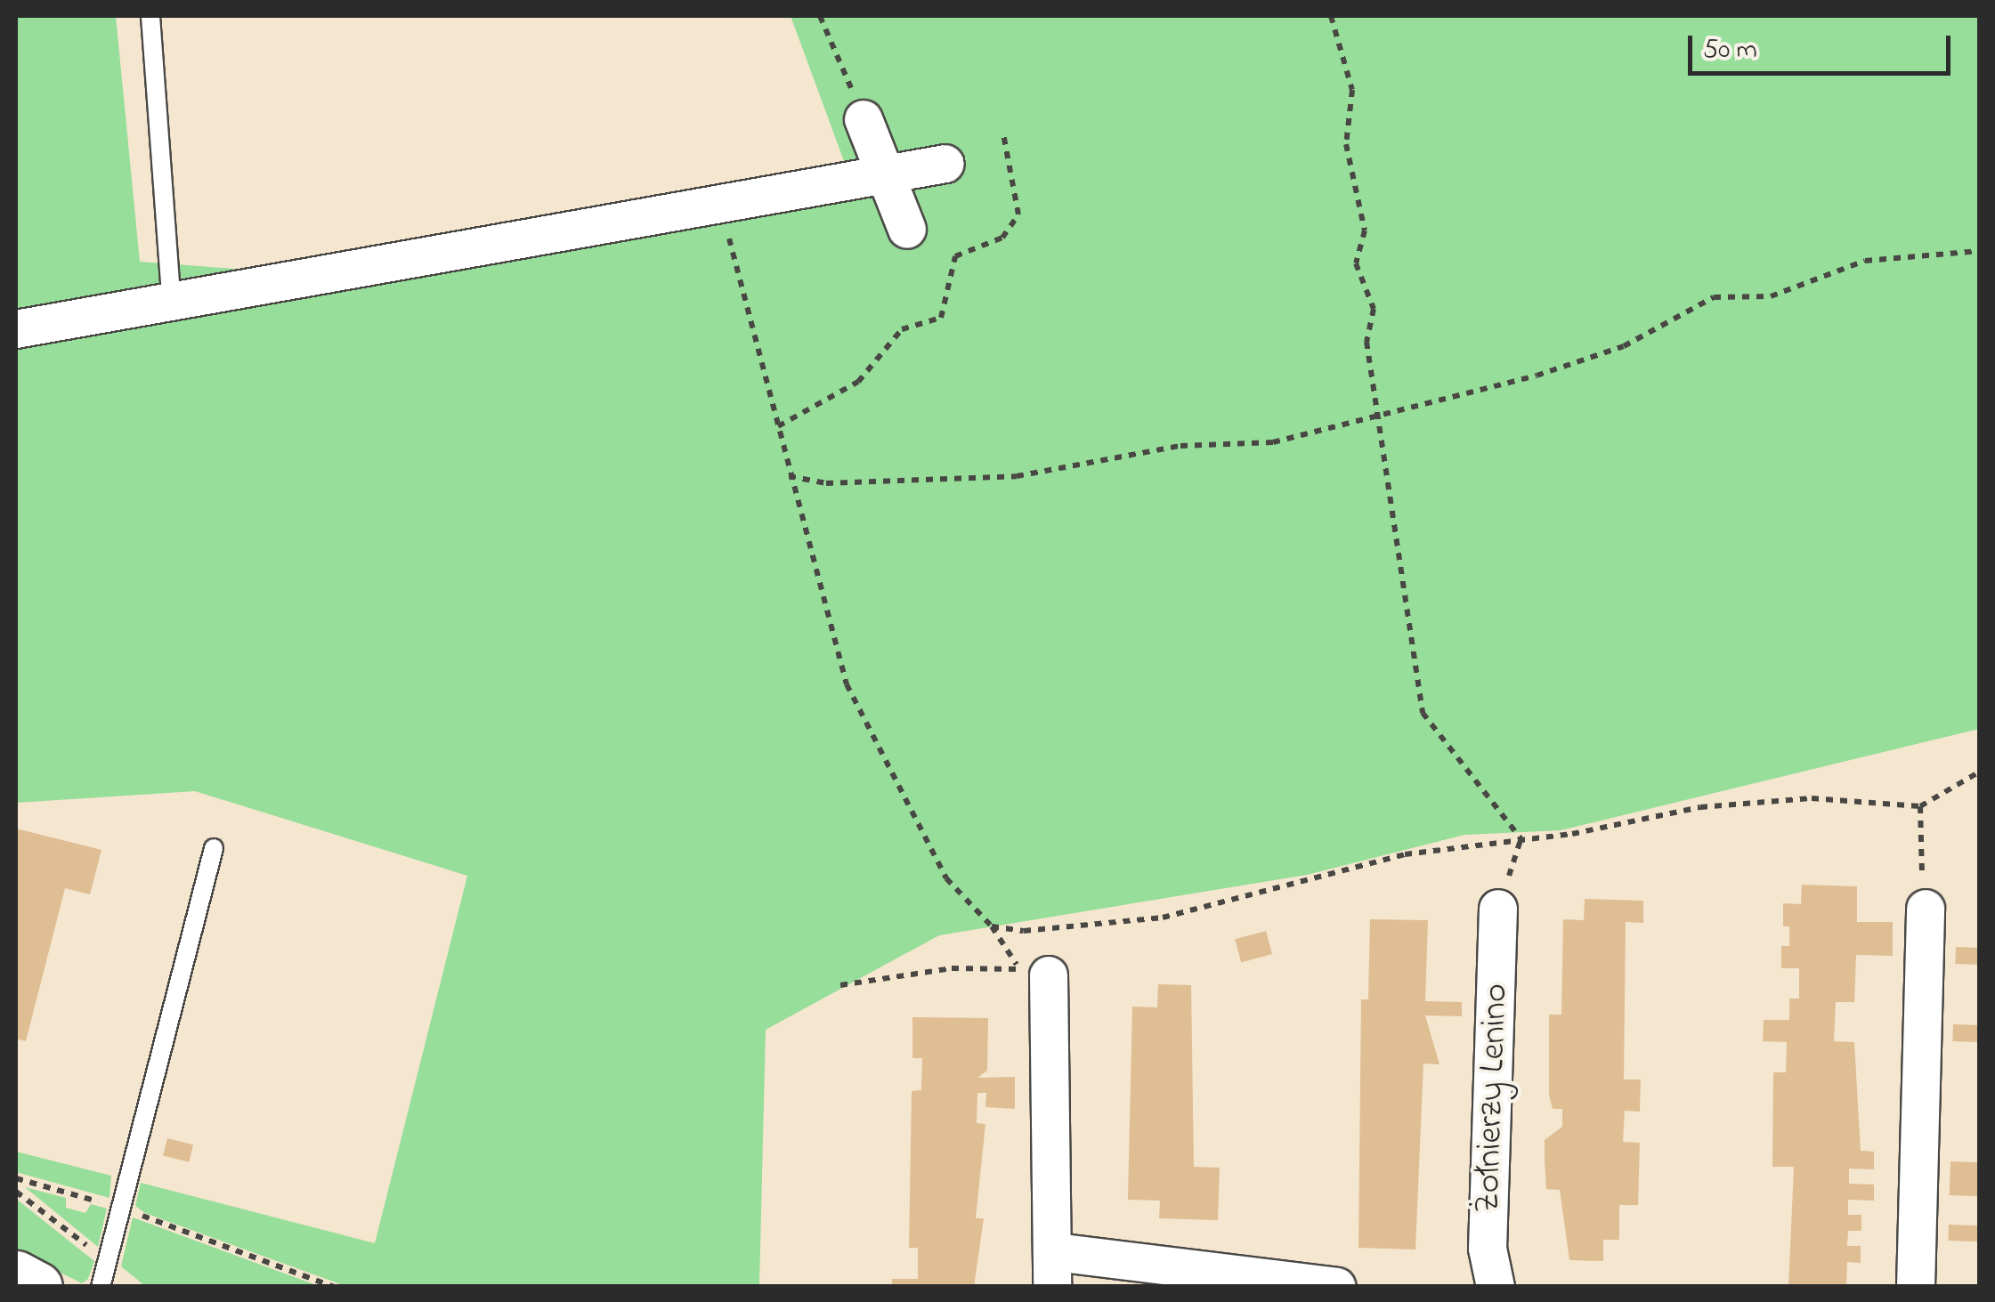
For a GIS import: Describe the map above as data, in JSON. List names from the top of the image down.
{
  "streets": {
    "street": ["Żołnierzy Lenino"]
  },
  "scale_bar": "50 m"
}
